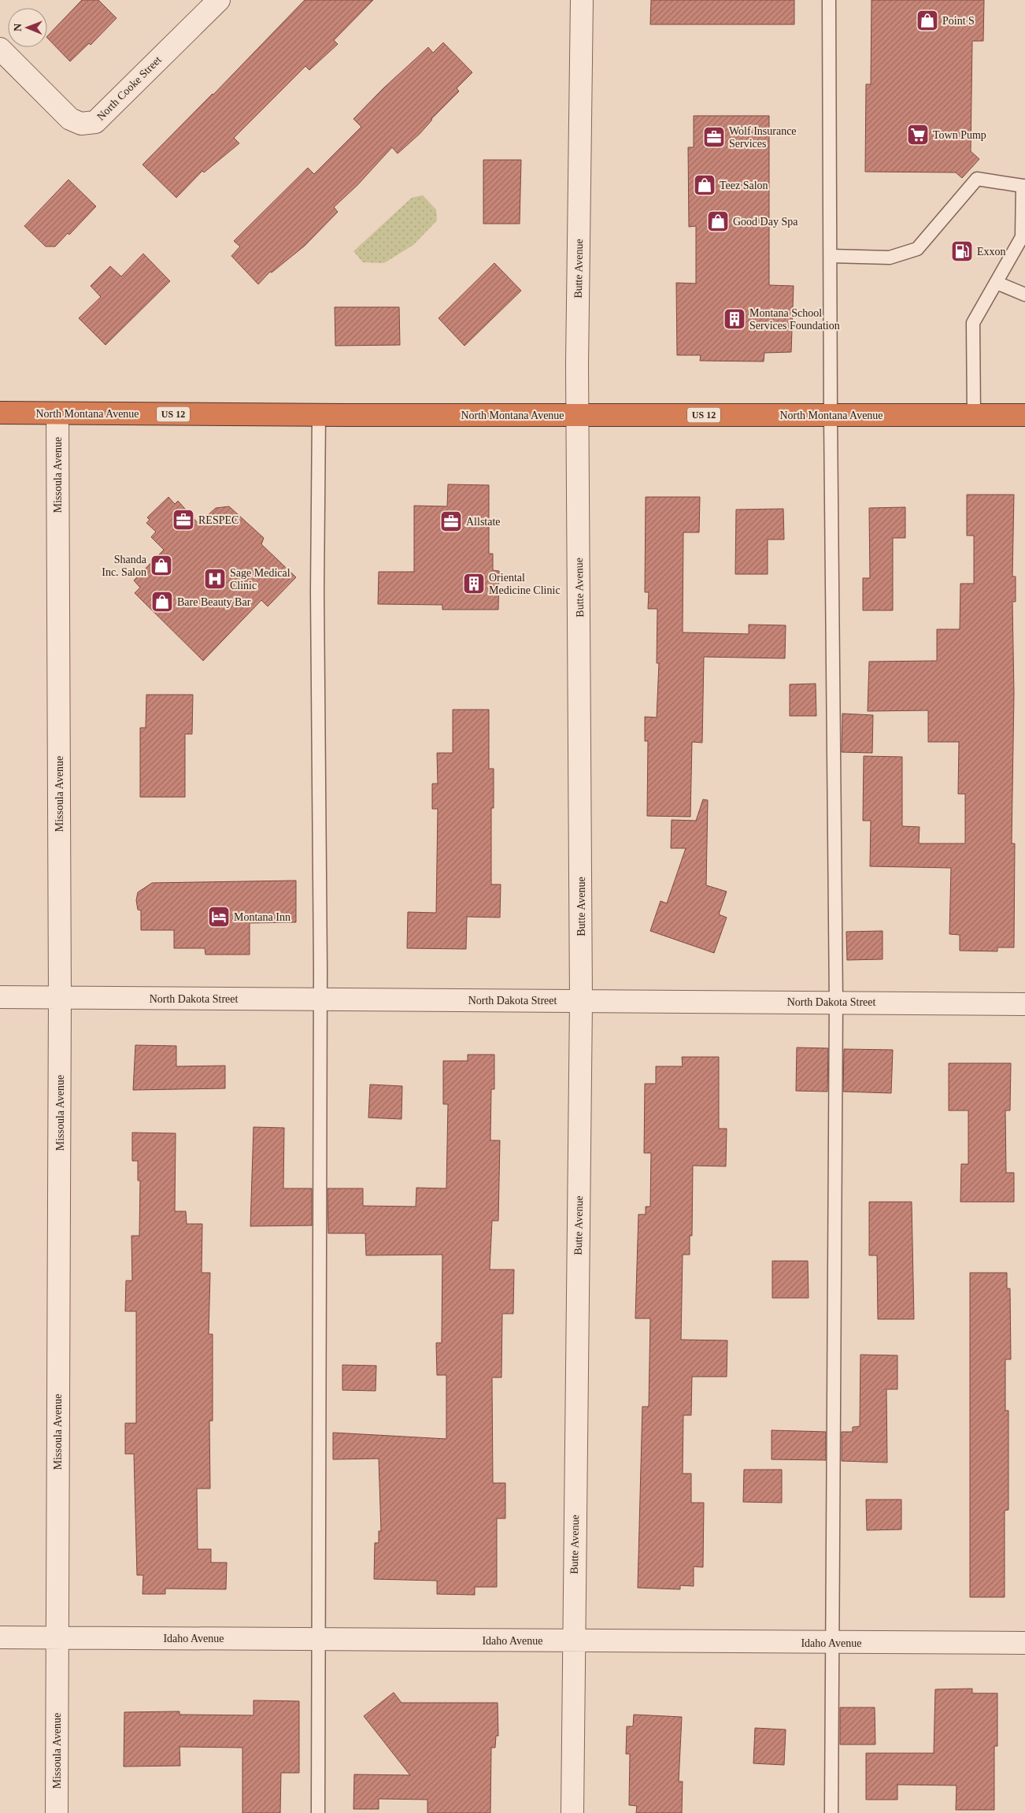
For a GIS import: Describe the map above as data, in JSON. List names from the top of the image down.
{
  "streets": {
    "highway": ["North Montana Avenue", "US 12"],
    "street": [
      "North Cooke Street",
      "Butte Avenue",
      "Missoula Avenue",
      "North Dakota Street",
      "Idaho Avenue"
    ]
  },
  "crossings": [
    ["Butte Avenue", "North Montana Avenue"],
    ["Butte Avenue", "North Dakota Street"],
    ["Butte Avenue", "Idaho Avenue"],
    ["North Montana Avenue", "Missoula Avenue"],
    ["Missoula Avenue", "North Dakota Street"],
    ["Missoula Avenue", "Idaho Avenue"]
  ],
  "places": {
    "shop": [
      "Point S",
      "Teez Salon",
      "Good Day Spa",
      "Shanda Inc. Salon",
      "Bare Beauty Bar"
    ],
    "supermarket": ["Town Pump"],
    "office": ["Wolf Insurance Services", "RESPEC", "Allstate"],
    "fuel station": ["Exxon"],
    "building": ["Montana School Services Foundation", "Oriental Medicine Clinic"],
    "hospital": ["Sage Medical Clinic"],
    "hotel": ["Montana Inn"]
  },
  "north": "left"
}
